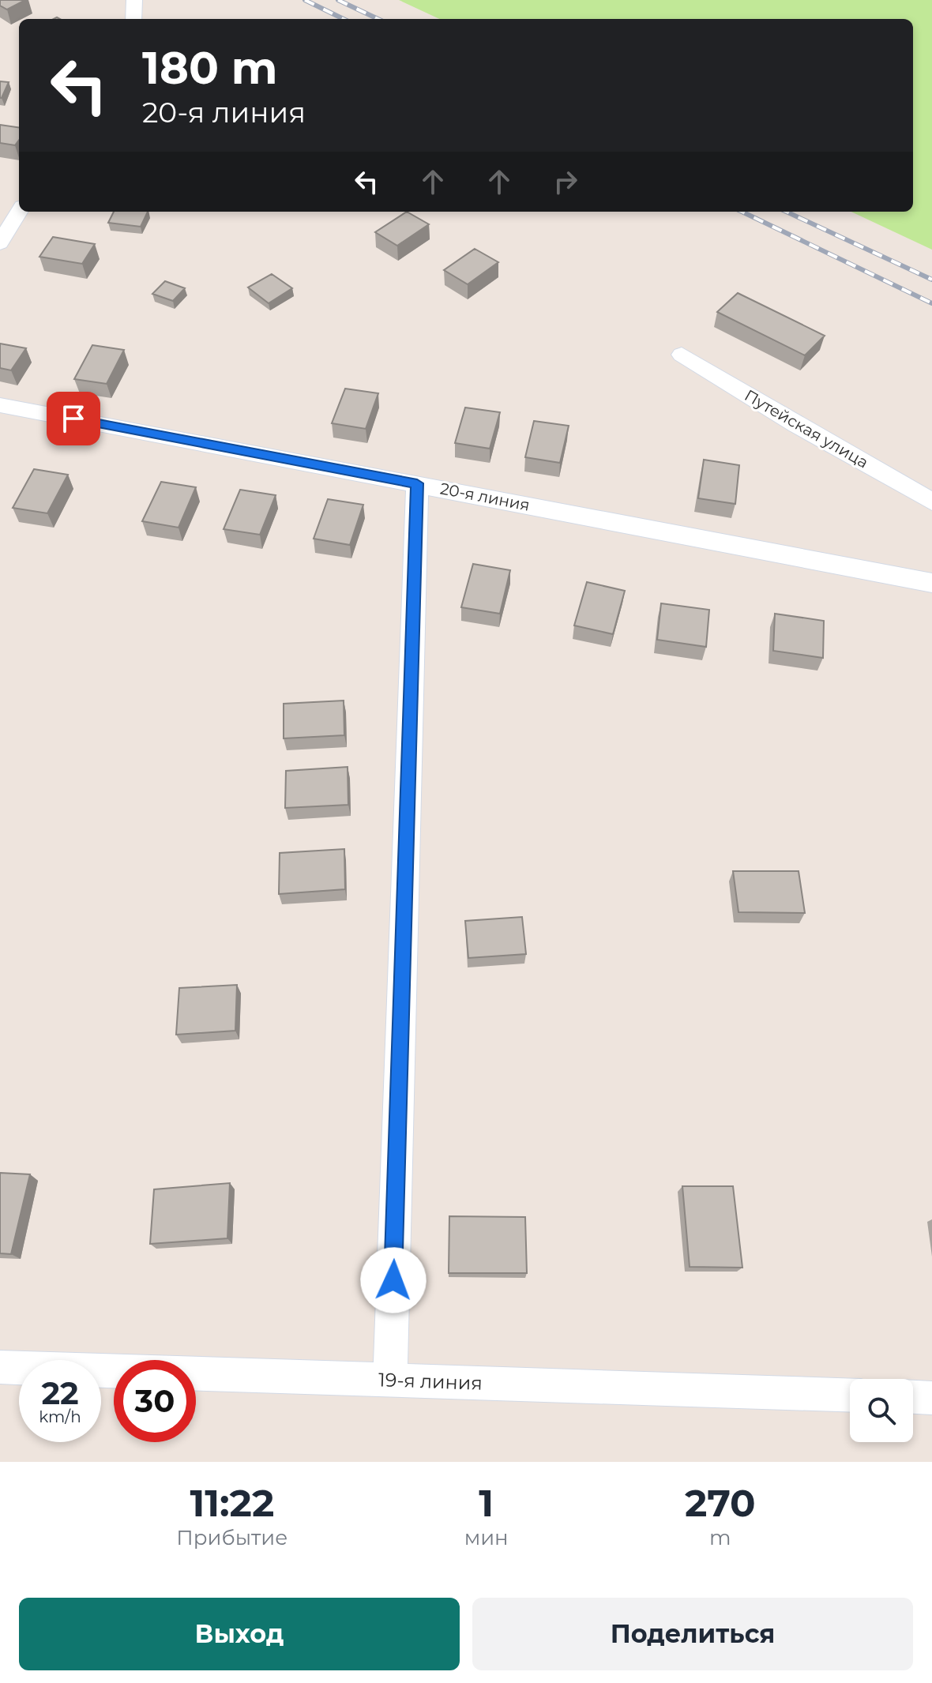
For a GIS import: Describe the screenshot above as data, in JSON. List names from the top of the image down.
{
  "streets": {
    "street": ["Путейская улица", "20-я линия", "19-я линия"]
  },
  "page": {
    "turn": ["180 m", "20-я линия"],
    "speed": "22 km/h",
    "limit": "30",
    "eta": [
      "11:22",
      "Прибытие",
      "1",
      "мин",
      "270",
      "m"
    ],
    "buttons": ["Выход", "Поделиться"]
  }
}
